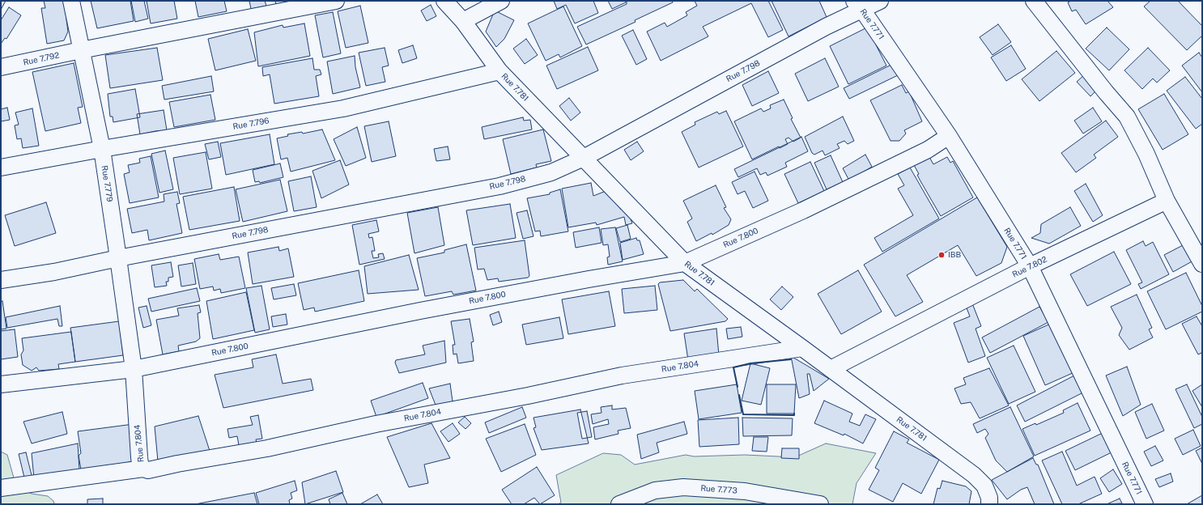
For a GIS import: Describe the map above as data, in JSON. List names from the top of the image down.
{
  "streets": {
    "street": [
      "Rue 7.771",
      "Rue 7.792",
      "Rue 7.798",
      "Rue 7.781",
      "Rue 7.796",
      "Rue 7.779",
      "Rue 7.800",
      "Rue 7.802",
      "Rue 7.804",
      "Rue 7.773"
    ]
  },
  "crossings": [
    ["Rue 7.771", "Rue 7.798"],
    ["Rue 7.771", "Rue 7.800"],
    ["Rue 7.771", "Rue 7.802"],
    ["Rue 7.792", "Rue 7.779"],
    ["Rue 7.798", "Rue 7.781"],
    ["Rue 7.798", "Rue 7.779"],
    ["Rue 7.781", "Rue 7.796"],
    ["Rue 7.781", "Rue 7.800"],
    ["Rue 7.781", "Rue 7.802"],
    ["Rue 7.781", "Rue 7.804"],
    ["Rue 7.796", "Rue 7.779"],
    ["Rue 7.779", "Rue 7.800"],
    ["Rue 7.779", "Rue 7.804"],
    ["Rue 7.800", "Rue 7.804"]
  ],
  "places": ["IBB"]
}
